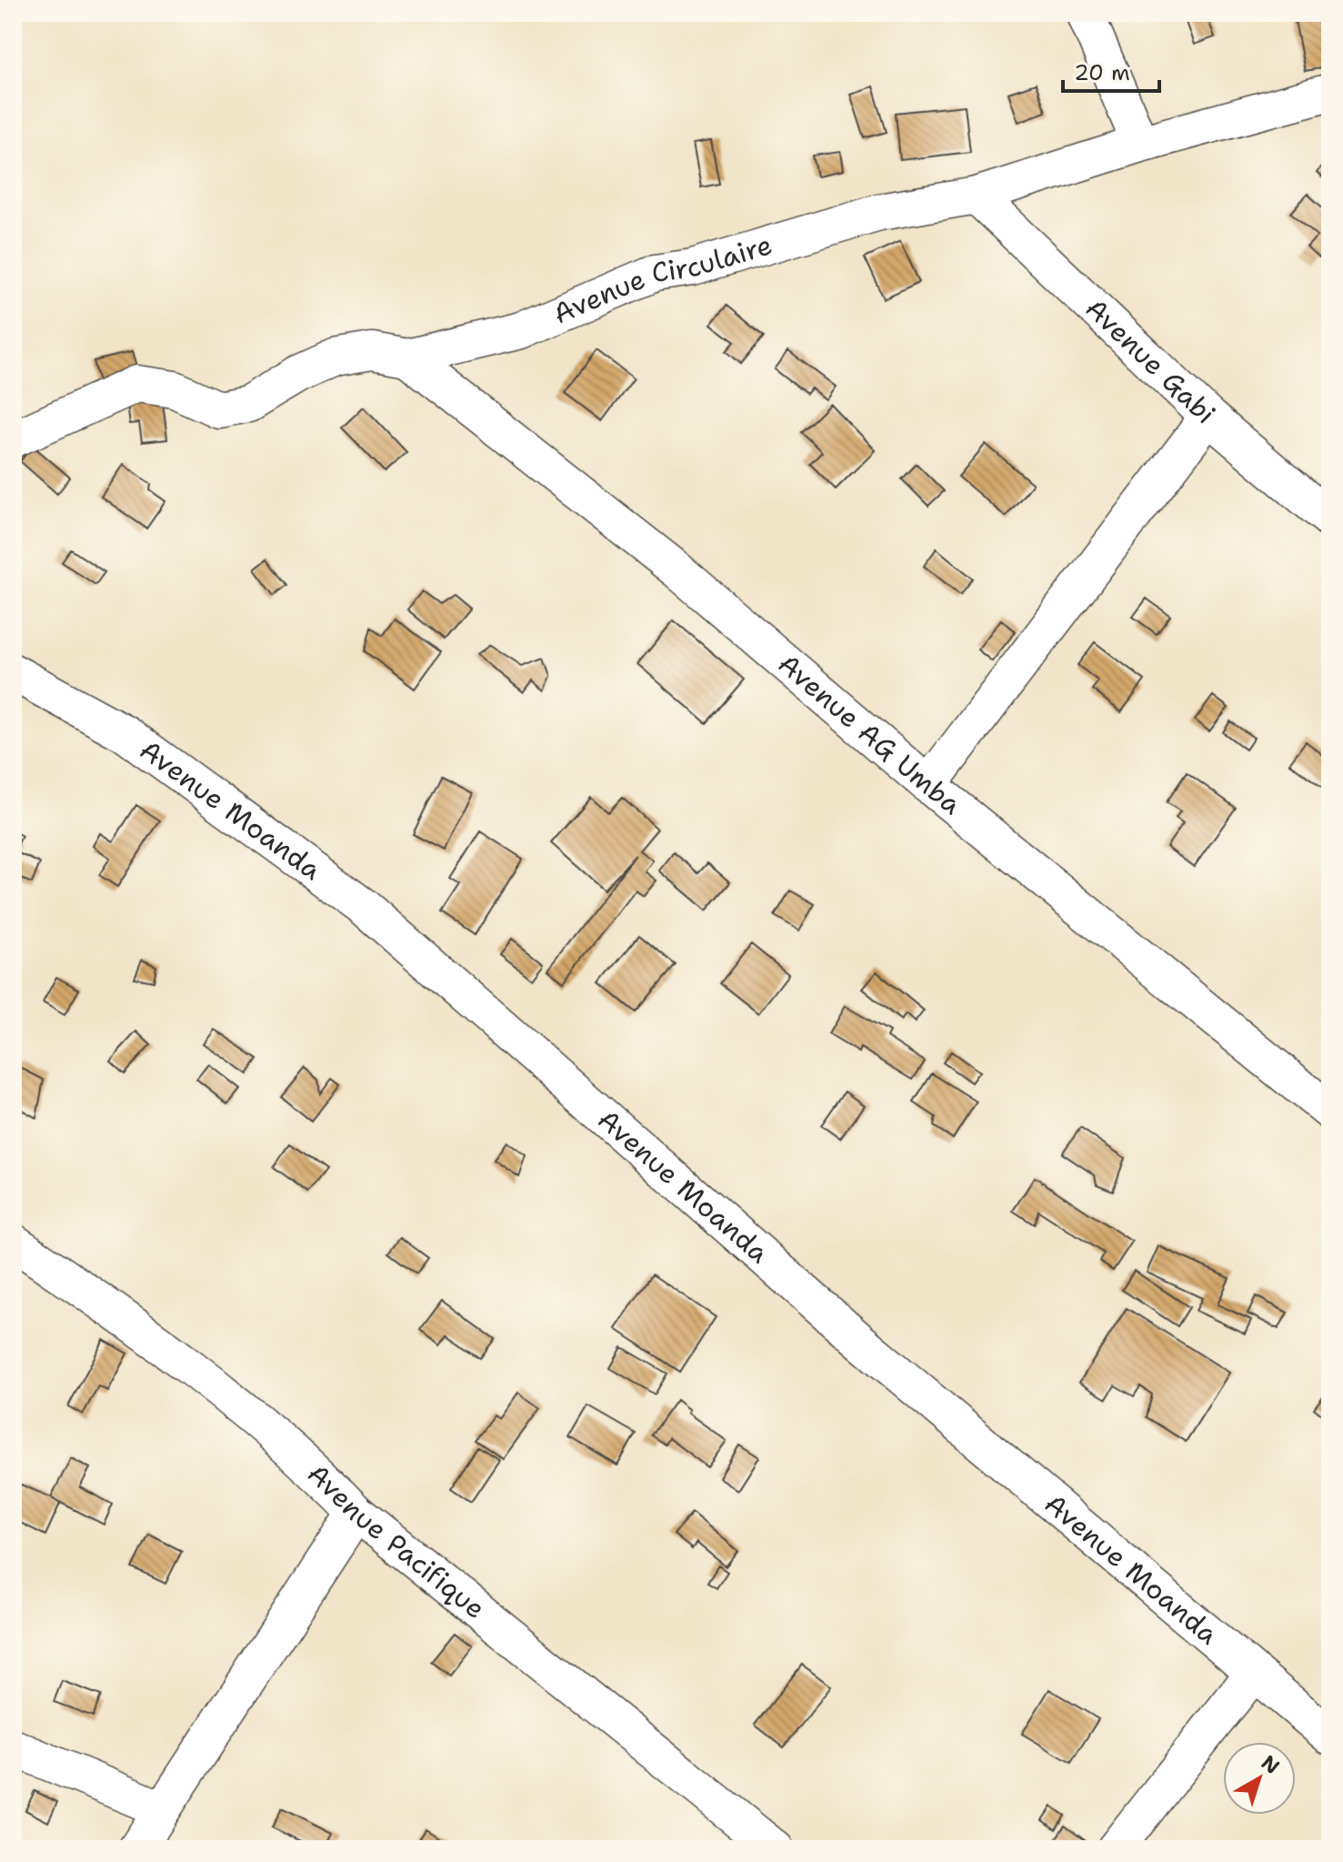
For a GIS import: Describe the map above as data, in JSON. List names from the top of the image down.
{
  "streets": {
    "street": [
      "Avenue Circulaire",
      "Avenue Gabi",
      "Avenue AG Umba",
      "Avenue Moanda",
      "Avenue Pacifique"
    ]
  },
  "crossings": [
    ["Avenue Circulaire", "Avenue Gabi"],
    ["Avenue Circulaire", "Avenue AG Umba"]
  ],
  "scale_bar": "20 m",
  "north": "top right"
}
